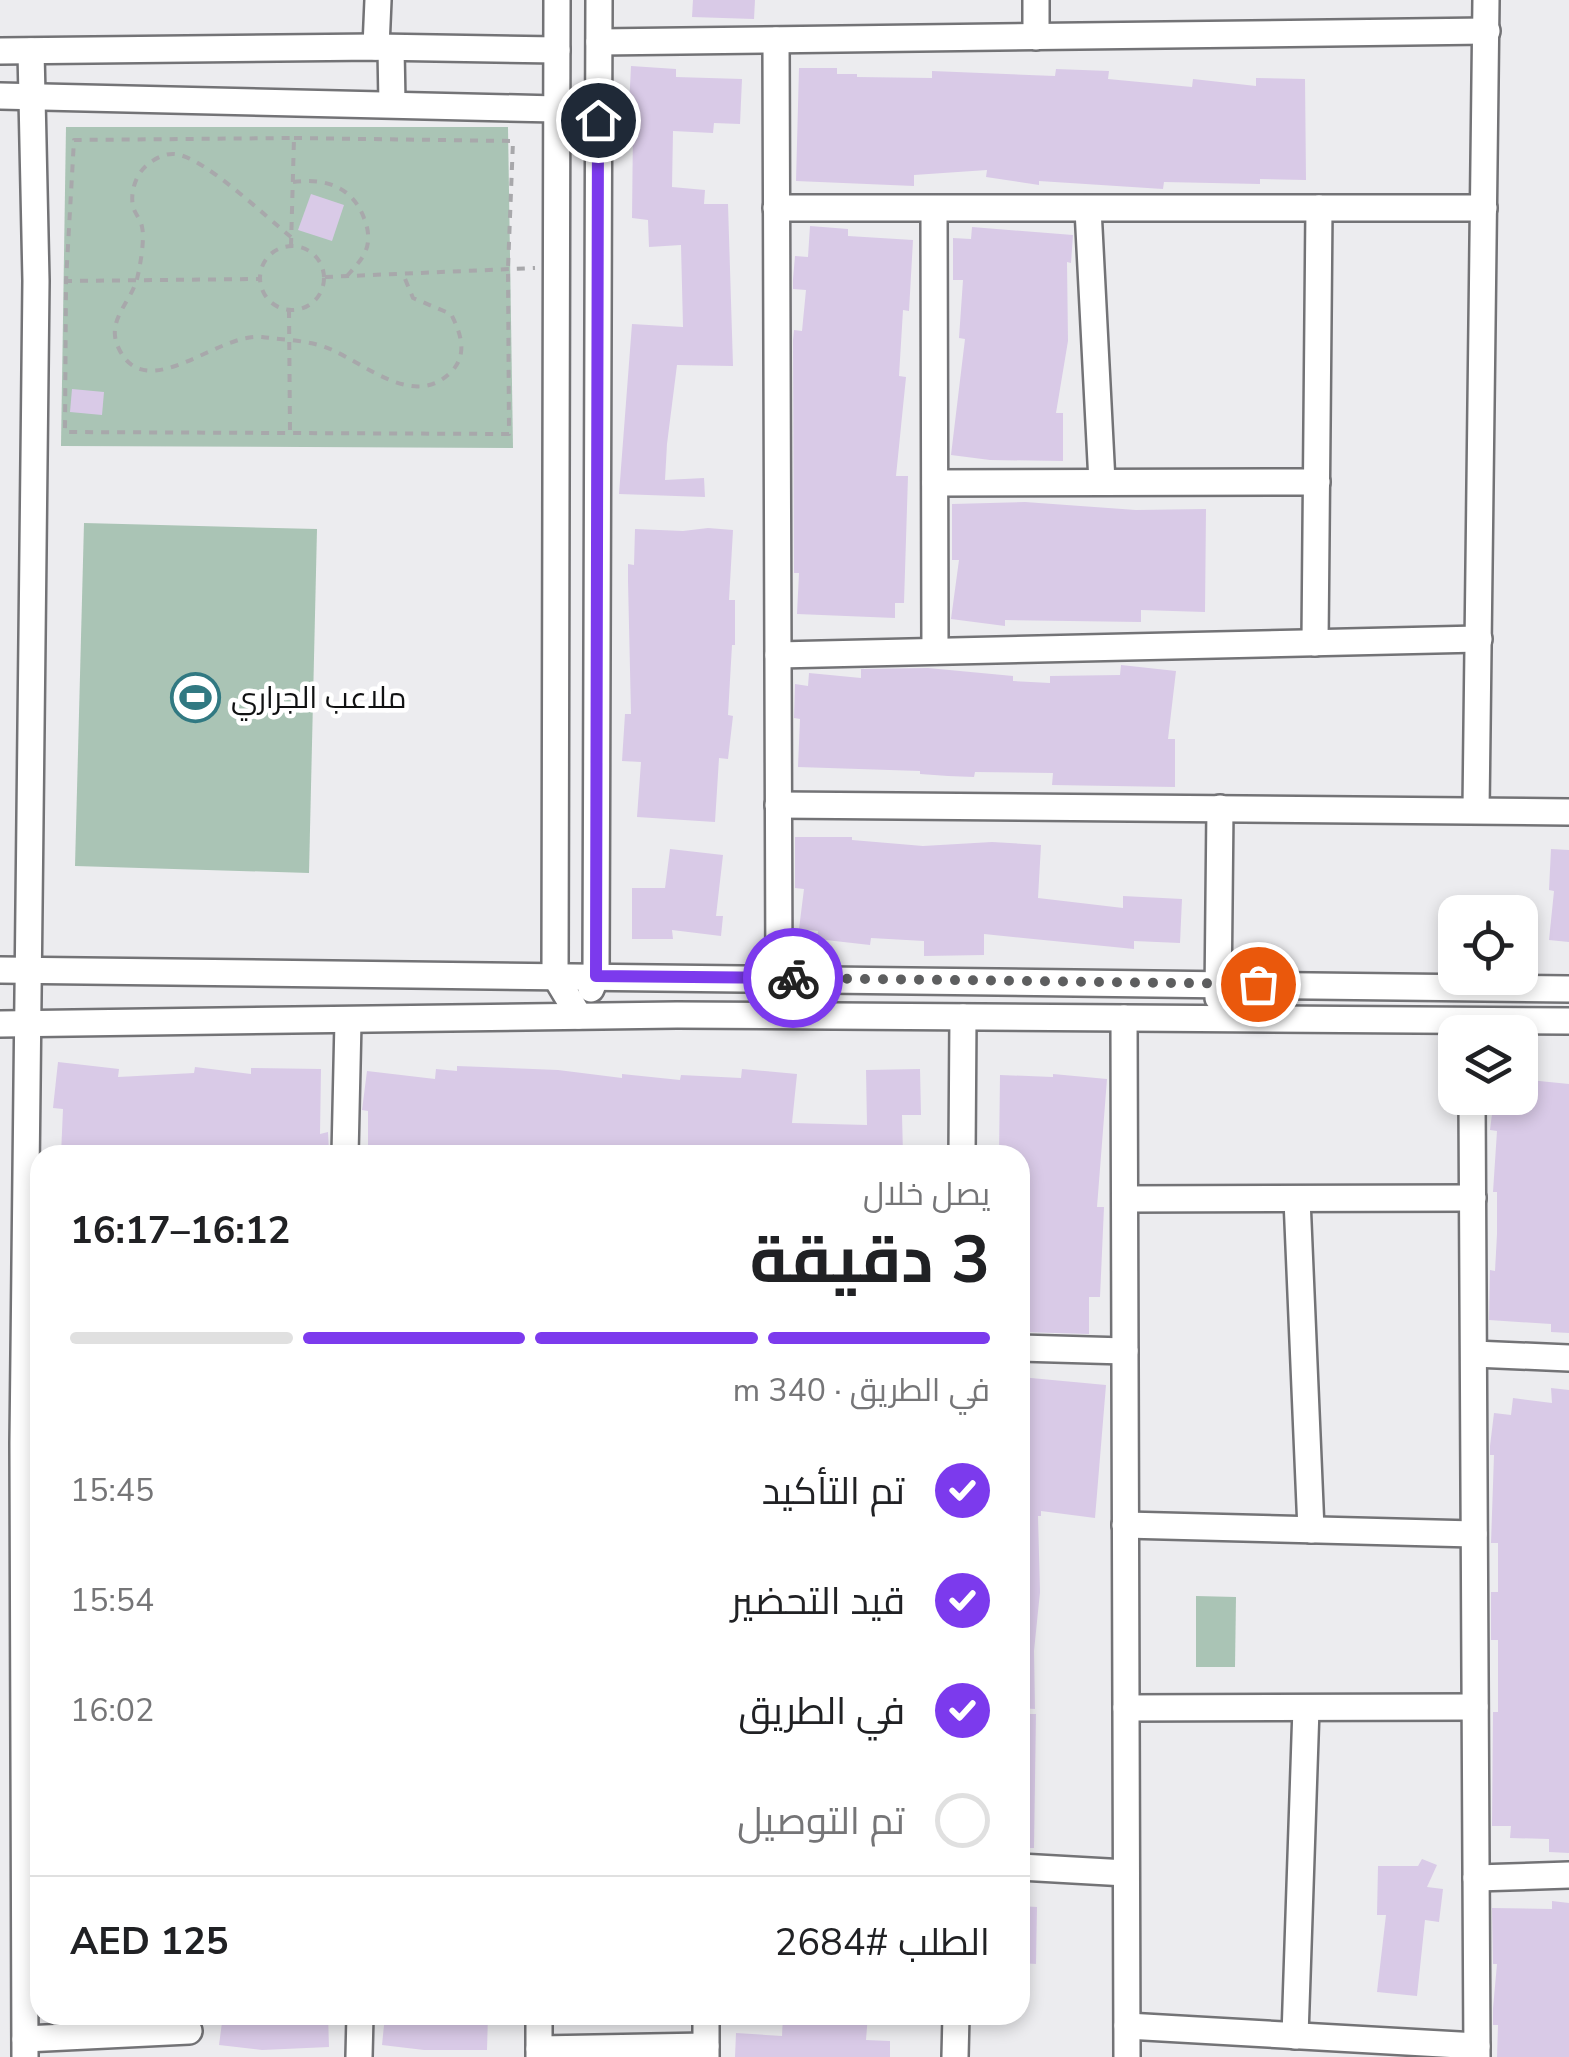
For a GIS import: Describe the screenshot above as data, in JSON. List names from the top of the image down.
{
  "places": {
    "sports": ["ملاعب الجراري"]
  },
  "page": {
    "heading": ["3 دقيقة", "يصل خلال", "16:12–16:17"],
    "panel": ["الطلب #2684", "AED 125"],
    "bar": "في الطريق · 340 m",
    "list": [
      ["تم التأكيد", "15:45"],
      ["قيد التحضير", "15:54"],
      ["في الطريق", "16:02"],
      "تم التوصيل"
    ]
  }
}
